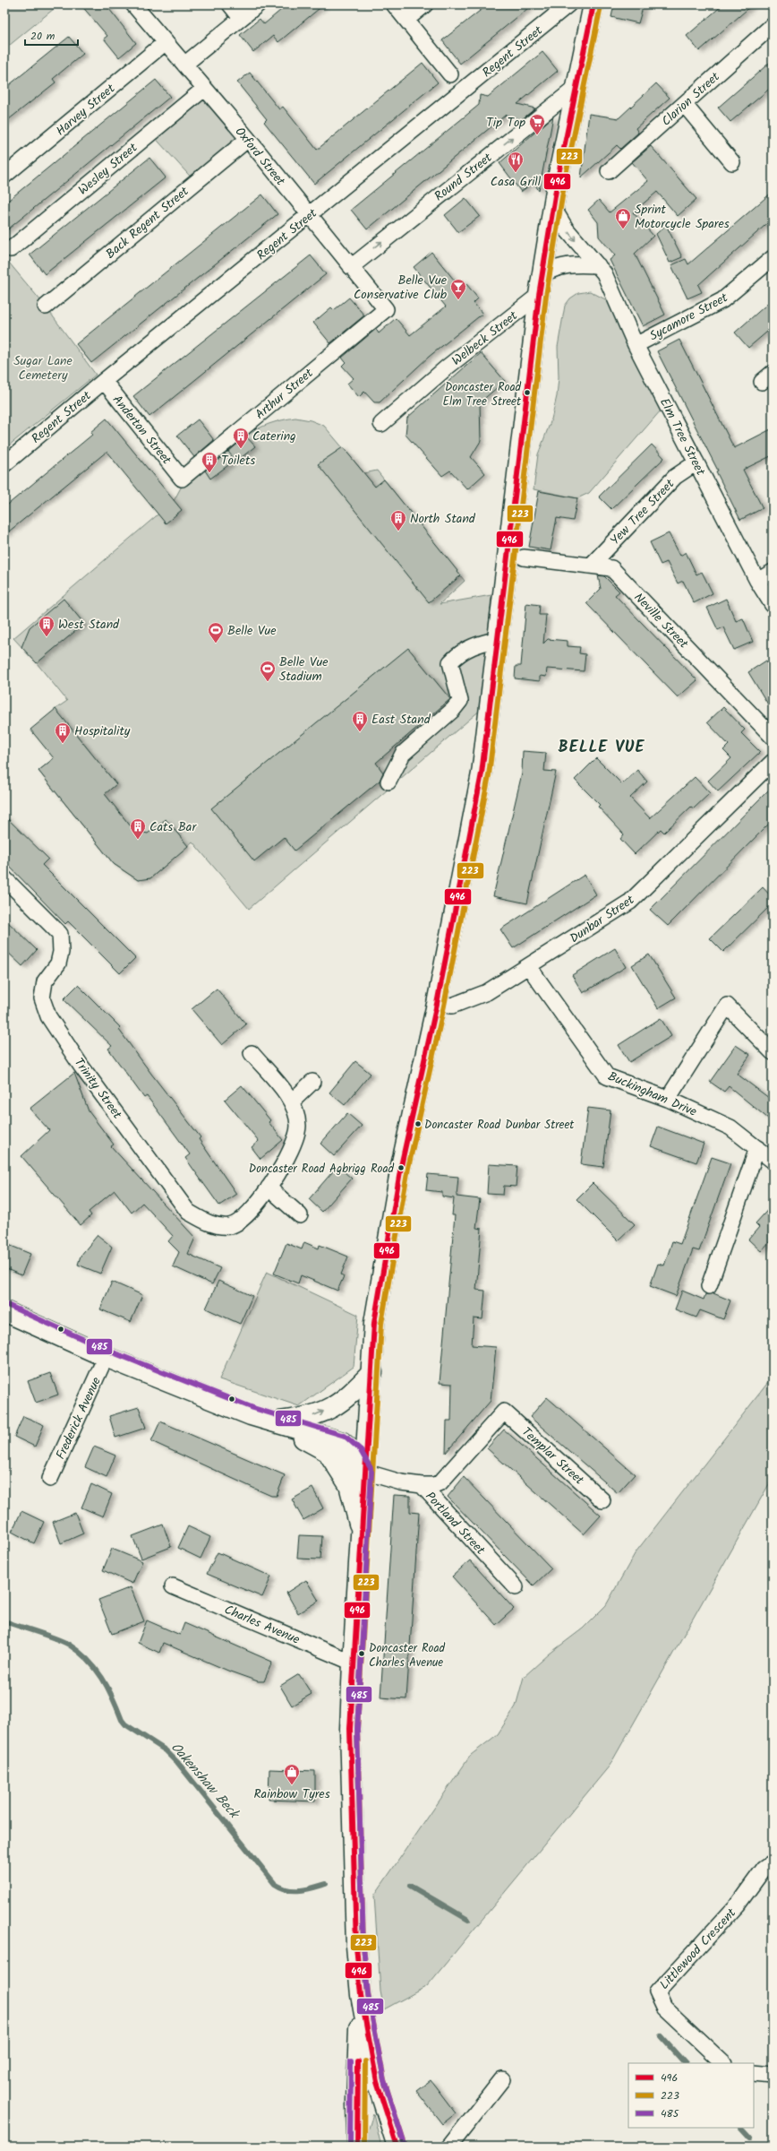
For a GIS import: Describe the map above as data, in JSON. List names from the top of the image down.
{
  "streets": {
    "street": [
      "Regent Street",
      "Clarion Street",
      "Harvey Street",
      "Oxford Street",
      "Wesley Street",
      "Round Street",
      "Back Regent Street",
      "Sycamore Street",
      "Welbeck Street",
      "Arthur Street",
      "Anderton Street",
      "Elm Tree Street",
      "Yew Tree Street",
      "Neville Street",
      "Dunbar Street",
      "Trinity Street",
      "Buckingham Drive",
      "Frederick Avenue",
      "Templar Street",
      "Portland Street",
      "Charles Avenue",
      "Littlewood Crescent"
    ]
  },
  "crossings": [
    ["Regent Street", "Oxford Street"],
    ["Regent Street", "Anderton Street"],
    ["Harvey Street", "Oxford Street"],
    ["Oxford Street", "Wesley Street"],
    ["Oxford Street", "Round Street"],
    ["Oxford Street", "Back Regent Street"],
    ["Oxford Street", "Arthur Street"],
    ["Sycamore Street", "Elm Tree Street"],
    ["Arthur Street", "Anderton Street"],
    ["Elm Tree Street", "Yew Tree Street"],
    ["Yew Tree Street", "Neville Street"],
    ["Dunbar Street", "Buckingham Drive"],
    ["Templar Street", "Portland Street"]
  ],
  "one_way": ["Round Street"],
  "districts": ["BELLE VUE"],
  "water": ["Oakenshaw Beck"],
  "parks": ["Sugar Lane Cemetery"],
  "places": {
    "supermarket": ["Tip Top"],
    "restaurant": ["Casa Grill"],
    "shop": ["Sprint Motorcycle Spares", "Rainbow Tyres"],
    "bar": ["Belle Vue Conservative Club"],
    "other": [
      "Doncaster Road Elm Tree Street",
      "Doncaster Road Dunbar Street",
      "Doncaster Road Agbrigg Road",
      "Doncaster Road Charles Avenue"
    ],
    "building": [
      "Catering",
      "Toilets",
      "North Stand",
      "West Stand",
      "East Stand",
      "Hospitality",
      "Cats Bar"
    ],
    "sports": ["Belle Vue", "Belle Vue Stadium"]
  },
  "lines": ["transit line 496", "transit line 223", "transit line 485"],
  "legend": ["496", "223", "485"],
  "scale_bar": "20 m"
}
